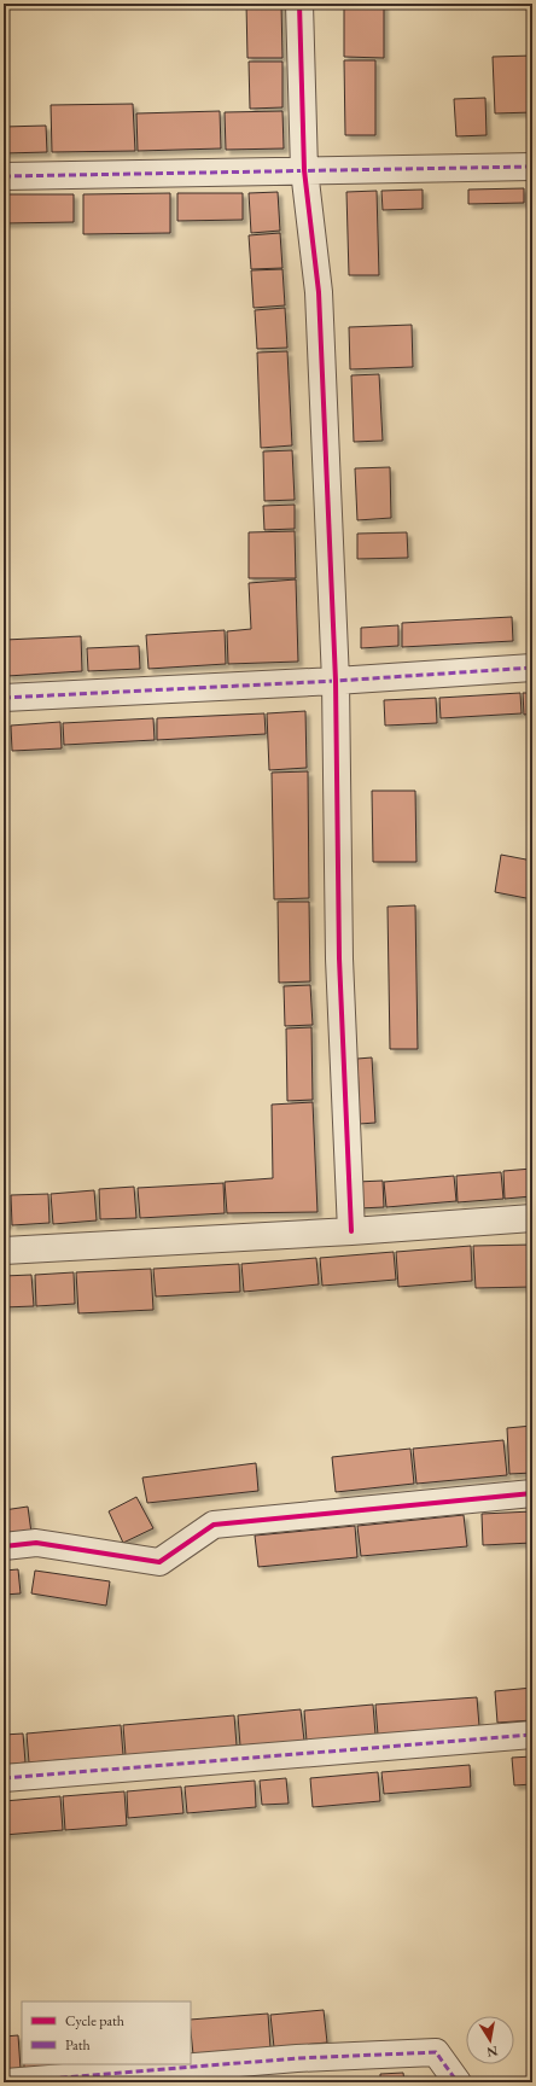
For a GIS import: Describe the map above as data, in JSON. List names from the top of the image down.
{
  "legend": ["Cycle path", "Path"],
  "north": "bottom"
}
